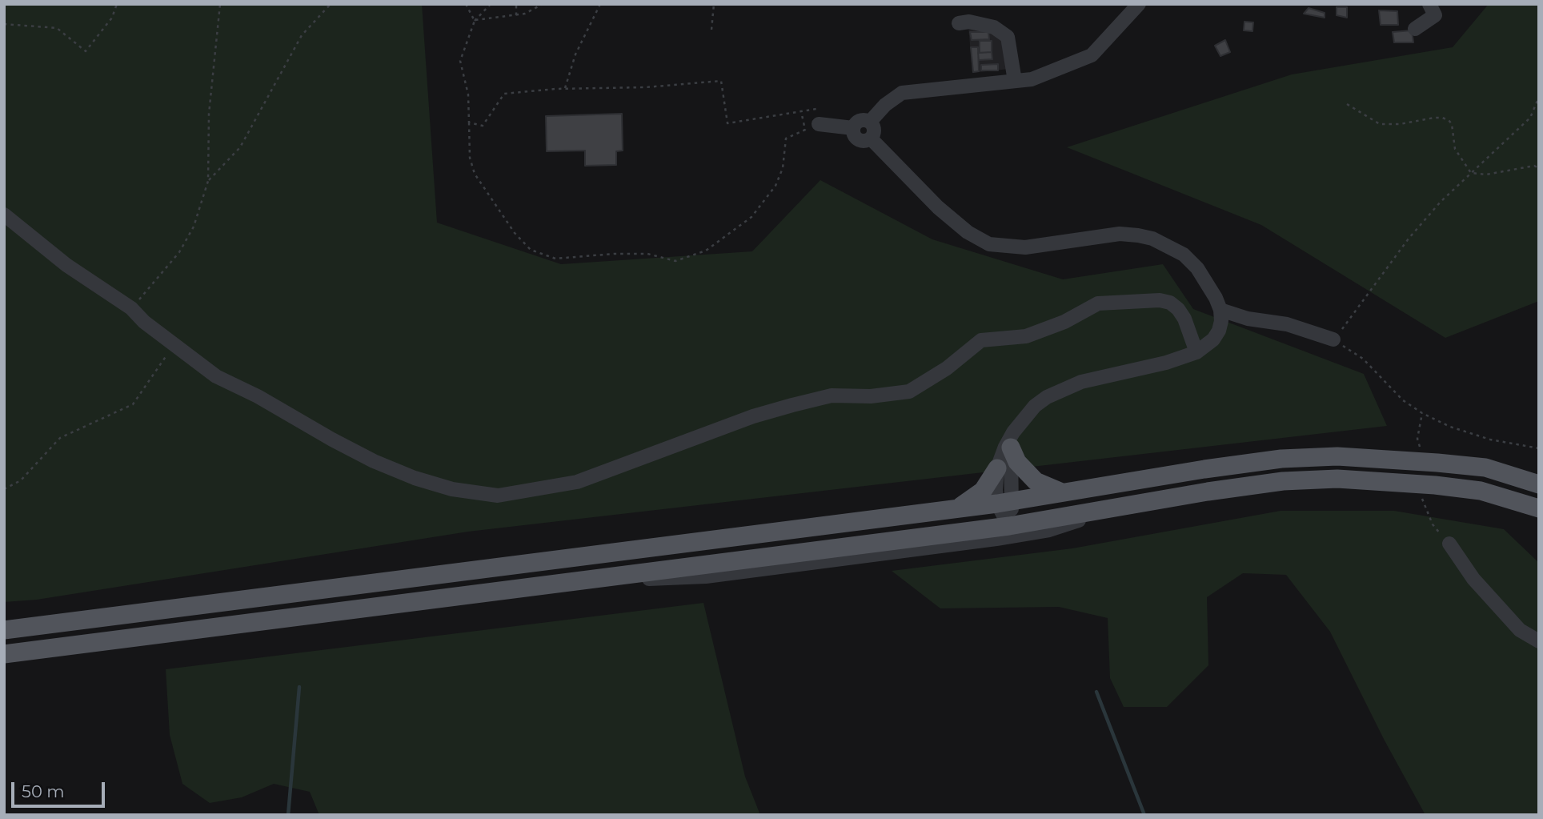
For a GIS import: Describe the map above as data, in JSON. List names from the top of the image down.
{
  "scale_bar": "50 m"
}
